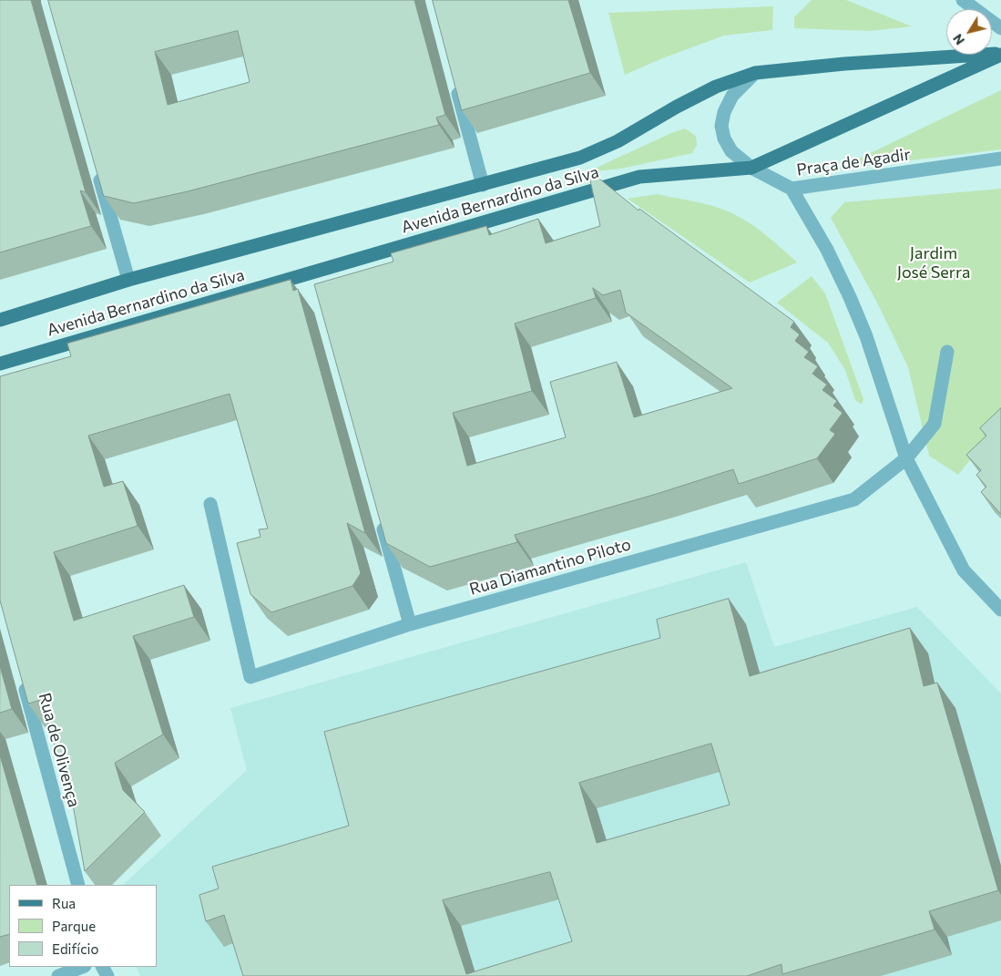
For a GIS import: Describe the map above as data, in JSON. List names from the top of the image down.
{
  "streets": {
    "main road": ["Avenida Bernardino da Silva"],
    "street": ["Praça de Agadir", "Rua Diamantino Piloto", "Rua de Olivença"]
  },
  "crossings": [
    ["Praça de Agadir", "Avenida Bernardino da Silva"]
  ],
  "parks": ["Jardim José Serra"],
  "legend": ["Rua", "Parque", "Edifício"],
  "north": "bottom left"
}
